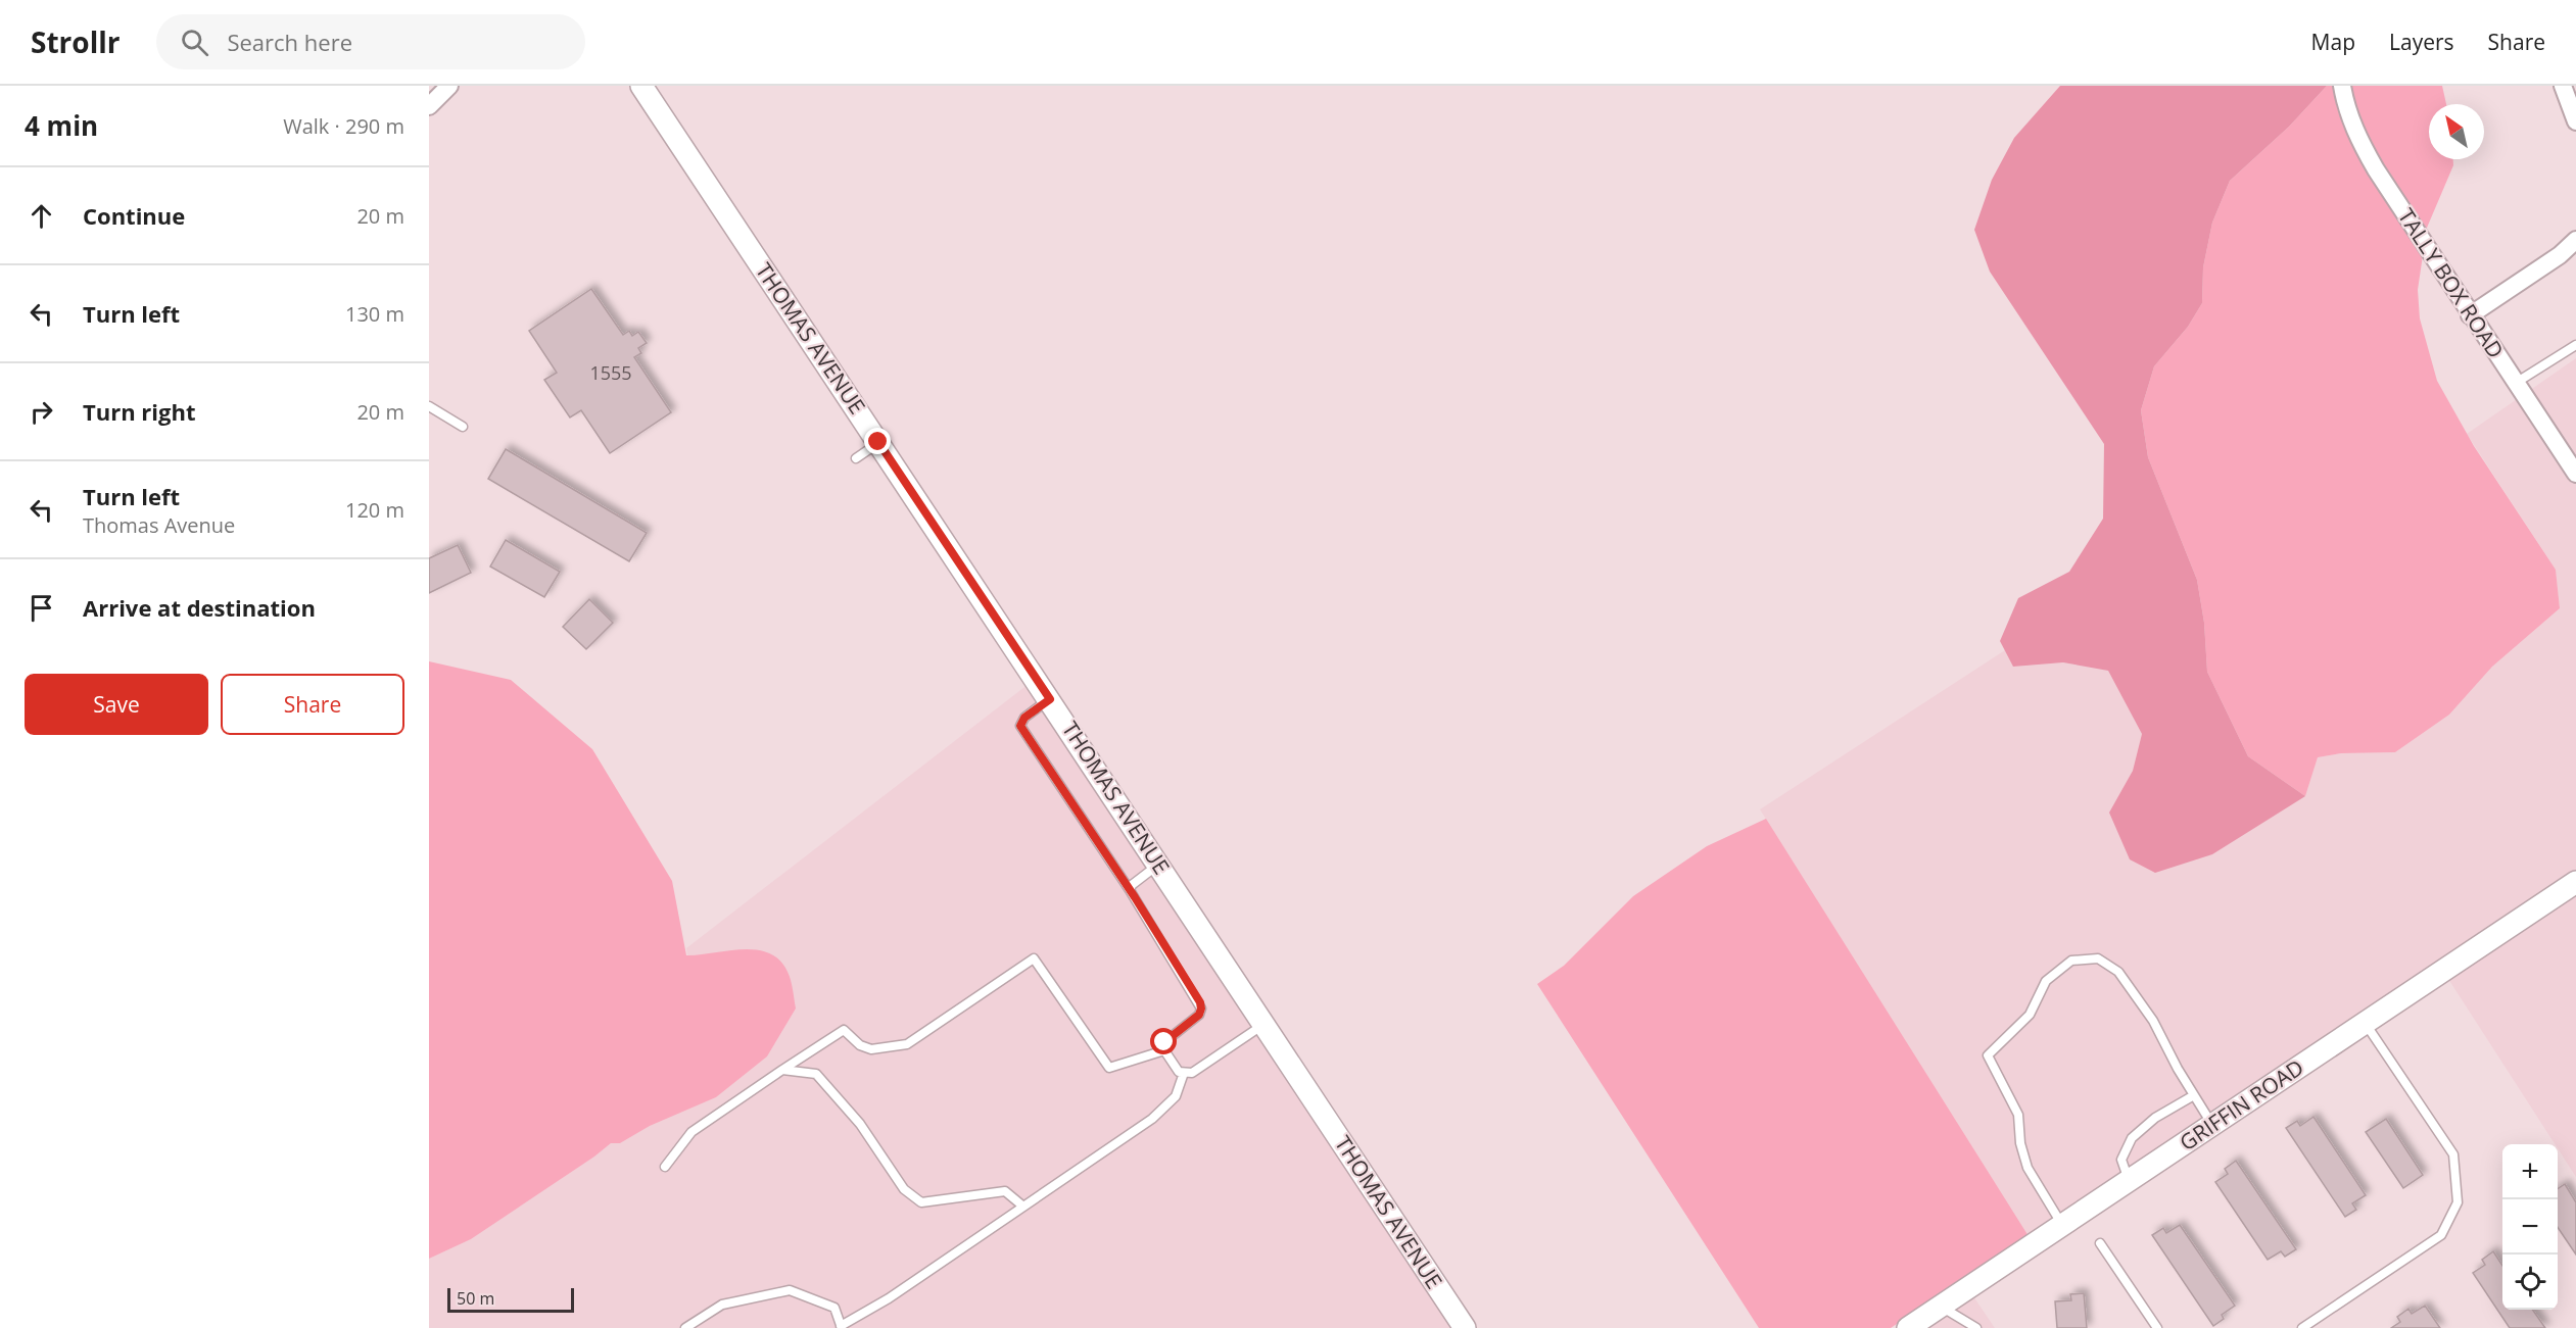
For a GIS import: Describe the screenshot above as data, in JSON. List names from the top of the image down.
{
  "streets": {
    "street": ["TALLY BOX ROAD", "THOMAS AVENUE", "GRIFFIN ROAD"]
  },
  "house_numbers": ["1555"],
  "scale_bar": "50 m",
  "north": "top left",
  "page": {
    "header": "Strollr",
    "search": "Search here",
    "nav": ["Map", "Layers", "Share"],
    "heading": ["4 min", "Walk · 290 m"],
    "list": [
      ["Continue", "20 m"],
      ["Turn left", "130 m"],
      ["Turn right", "20 m"],
      ["Turn left", "Thomas Avenue", "120 m"],
      "Arrive at destination"
    ],
    "buttons": ["Save", "Share"],
    "map_buttons": ["+", "−"],
    "scale": "50 m"
  }
}
